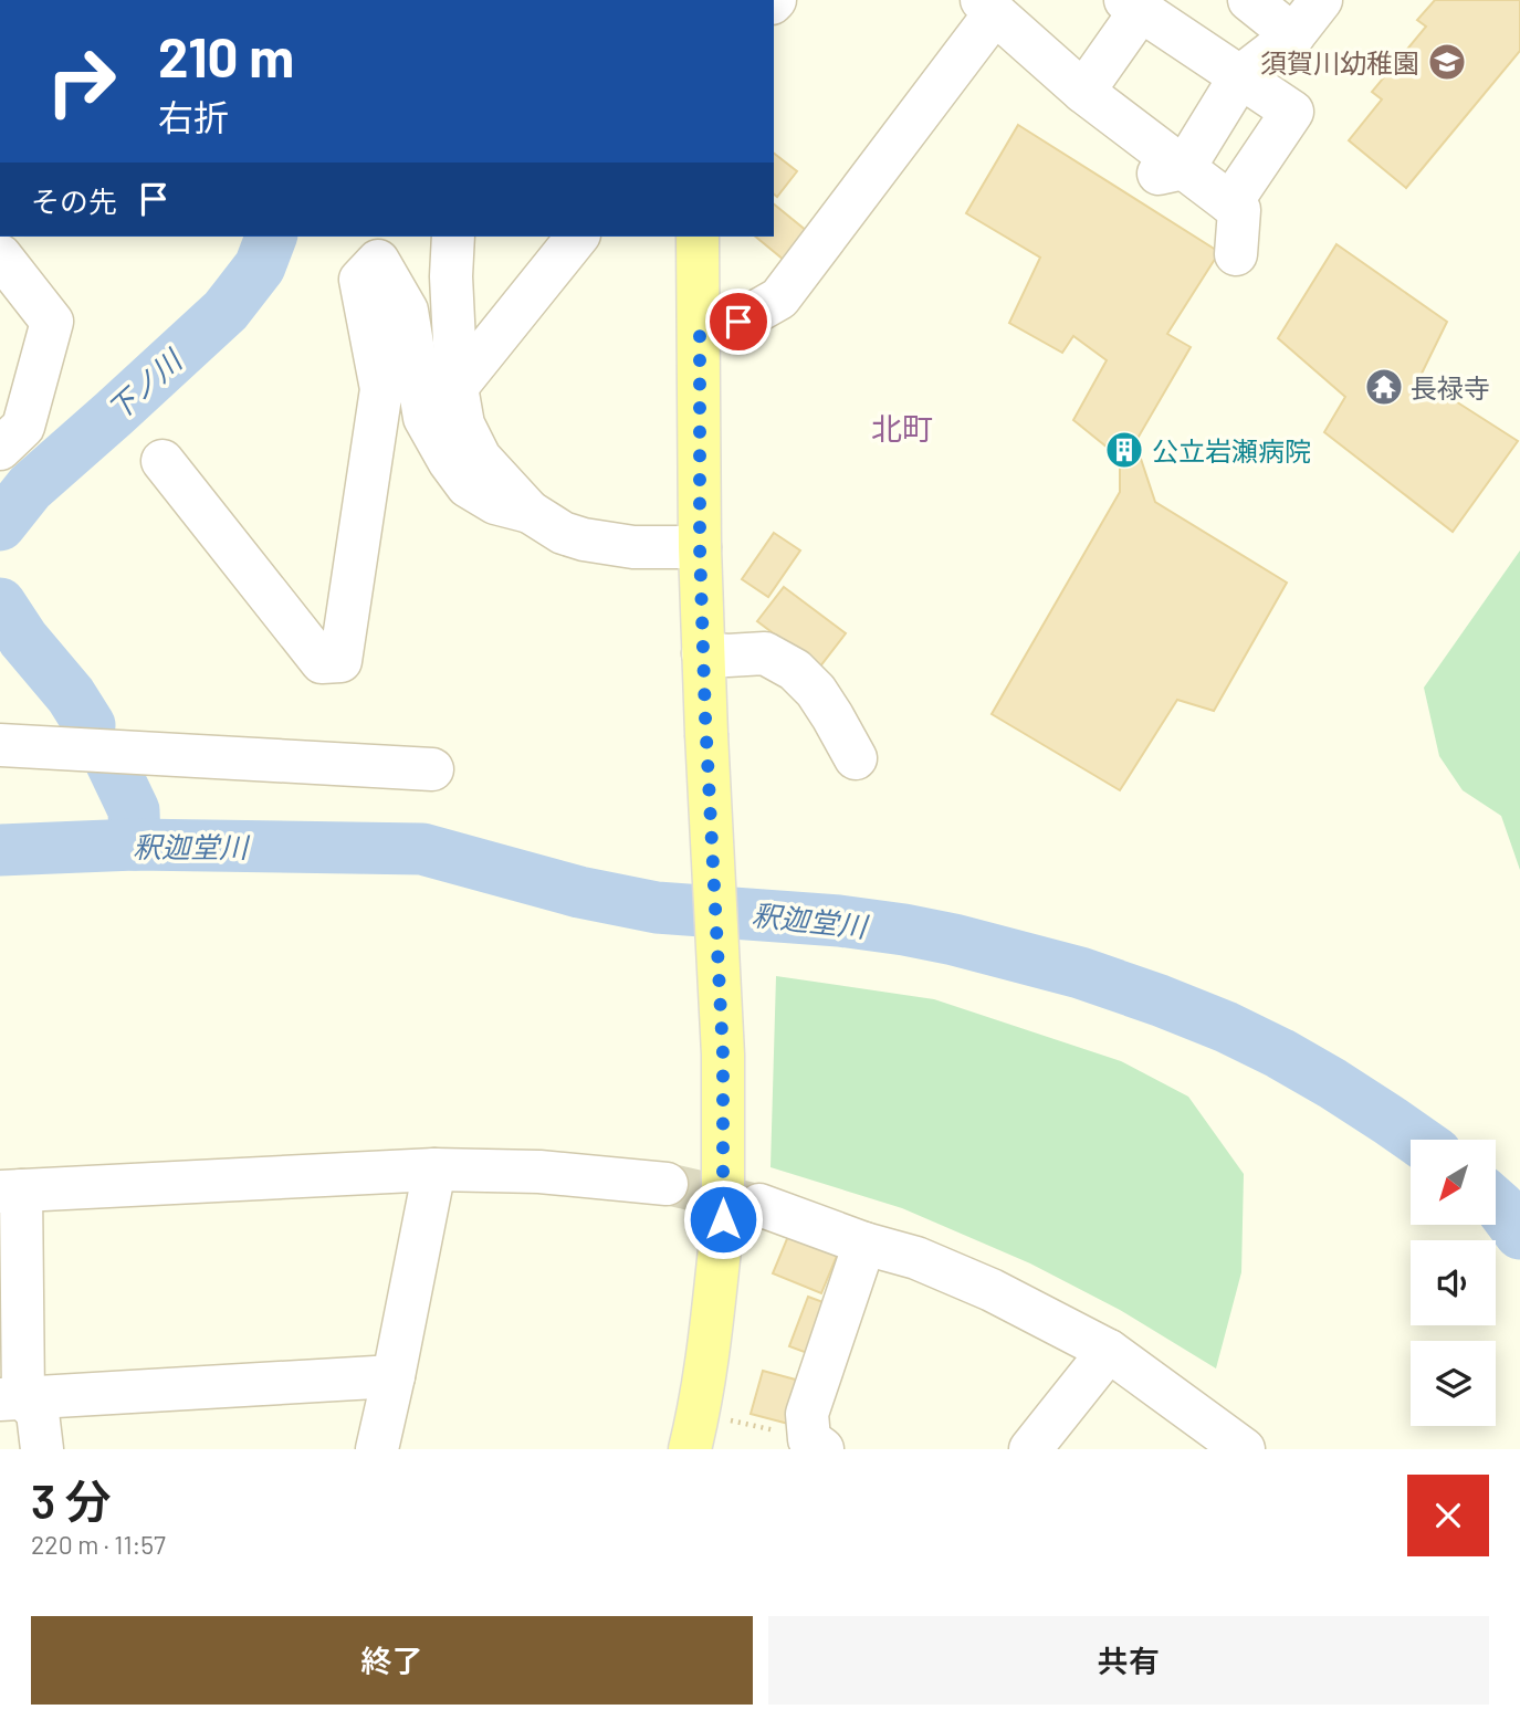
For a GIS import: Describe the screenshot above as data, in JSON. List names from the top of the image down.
{
  "districts": ["北町"],
  "water": ["下ノ川", "釈迦堂川"],
  "places": {
    "school or university": ["須賀川幼稚園"],
    "temple": ["長禄寺"],
    "building": ["公立岩瀬病院"]
  },
  "north": "bottom left",
  "page": {
    "turn": ["210 m", "右折"],
    "then": "その先",
    "heading": ["3 分", "220 m · 11:57"],
    "buttons": ["終了", "共有"]
  }
}
